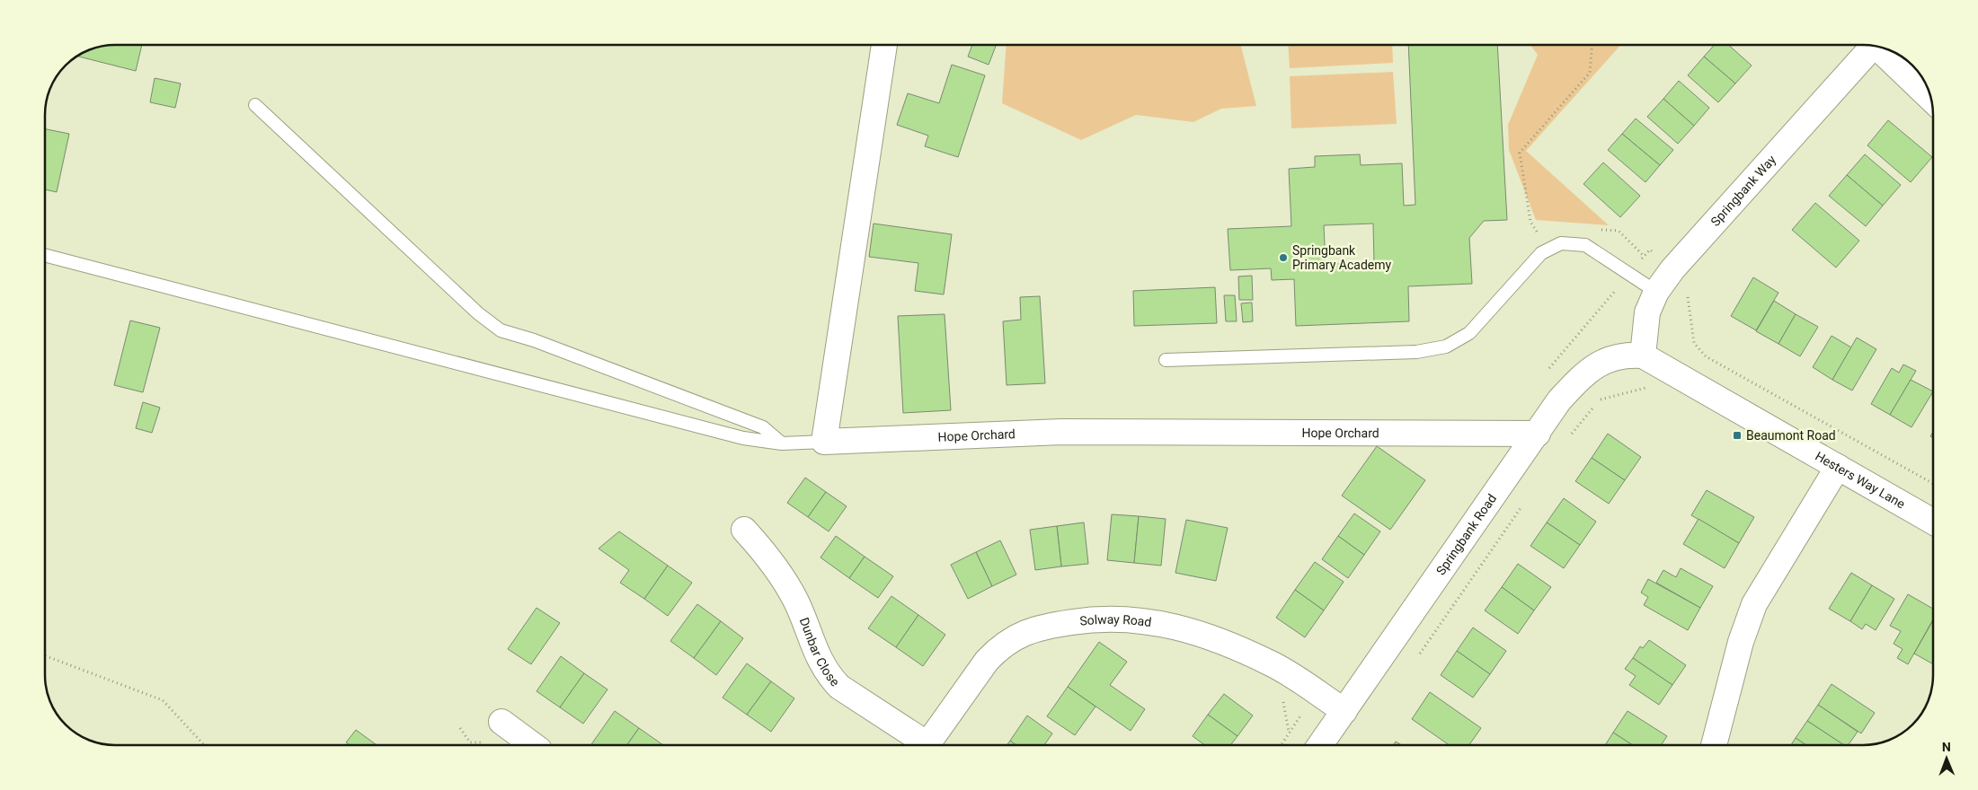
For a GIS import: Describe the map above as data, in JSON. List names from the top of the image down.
{
  "streets": {
    "street": [
      "Springbank Way",
      "Hope Orchard",
      "Hesters Way Lane",
      "Springbank Road",
      "Solway Road",
      "Dunbar Close"
    ]
  },
  "crossings": [
    ["Springbank Way", "Hesters Way Lane"],
    ["Springbank Way", "Springbank Road"],
    ["Hope Orchard", "Springbank Road"],
    ["Hesters Way Lane", "Springbank Road"],
    ["Springbank Road", "Solway Road"]
  ],
  "places": {
    "other": ["Springbank Primary Academy"],
    "transit": ["Beaumont Road"]
  },
  "north": "top"
}
